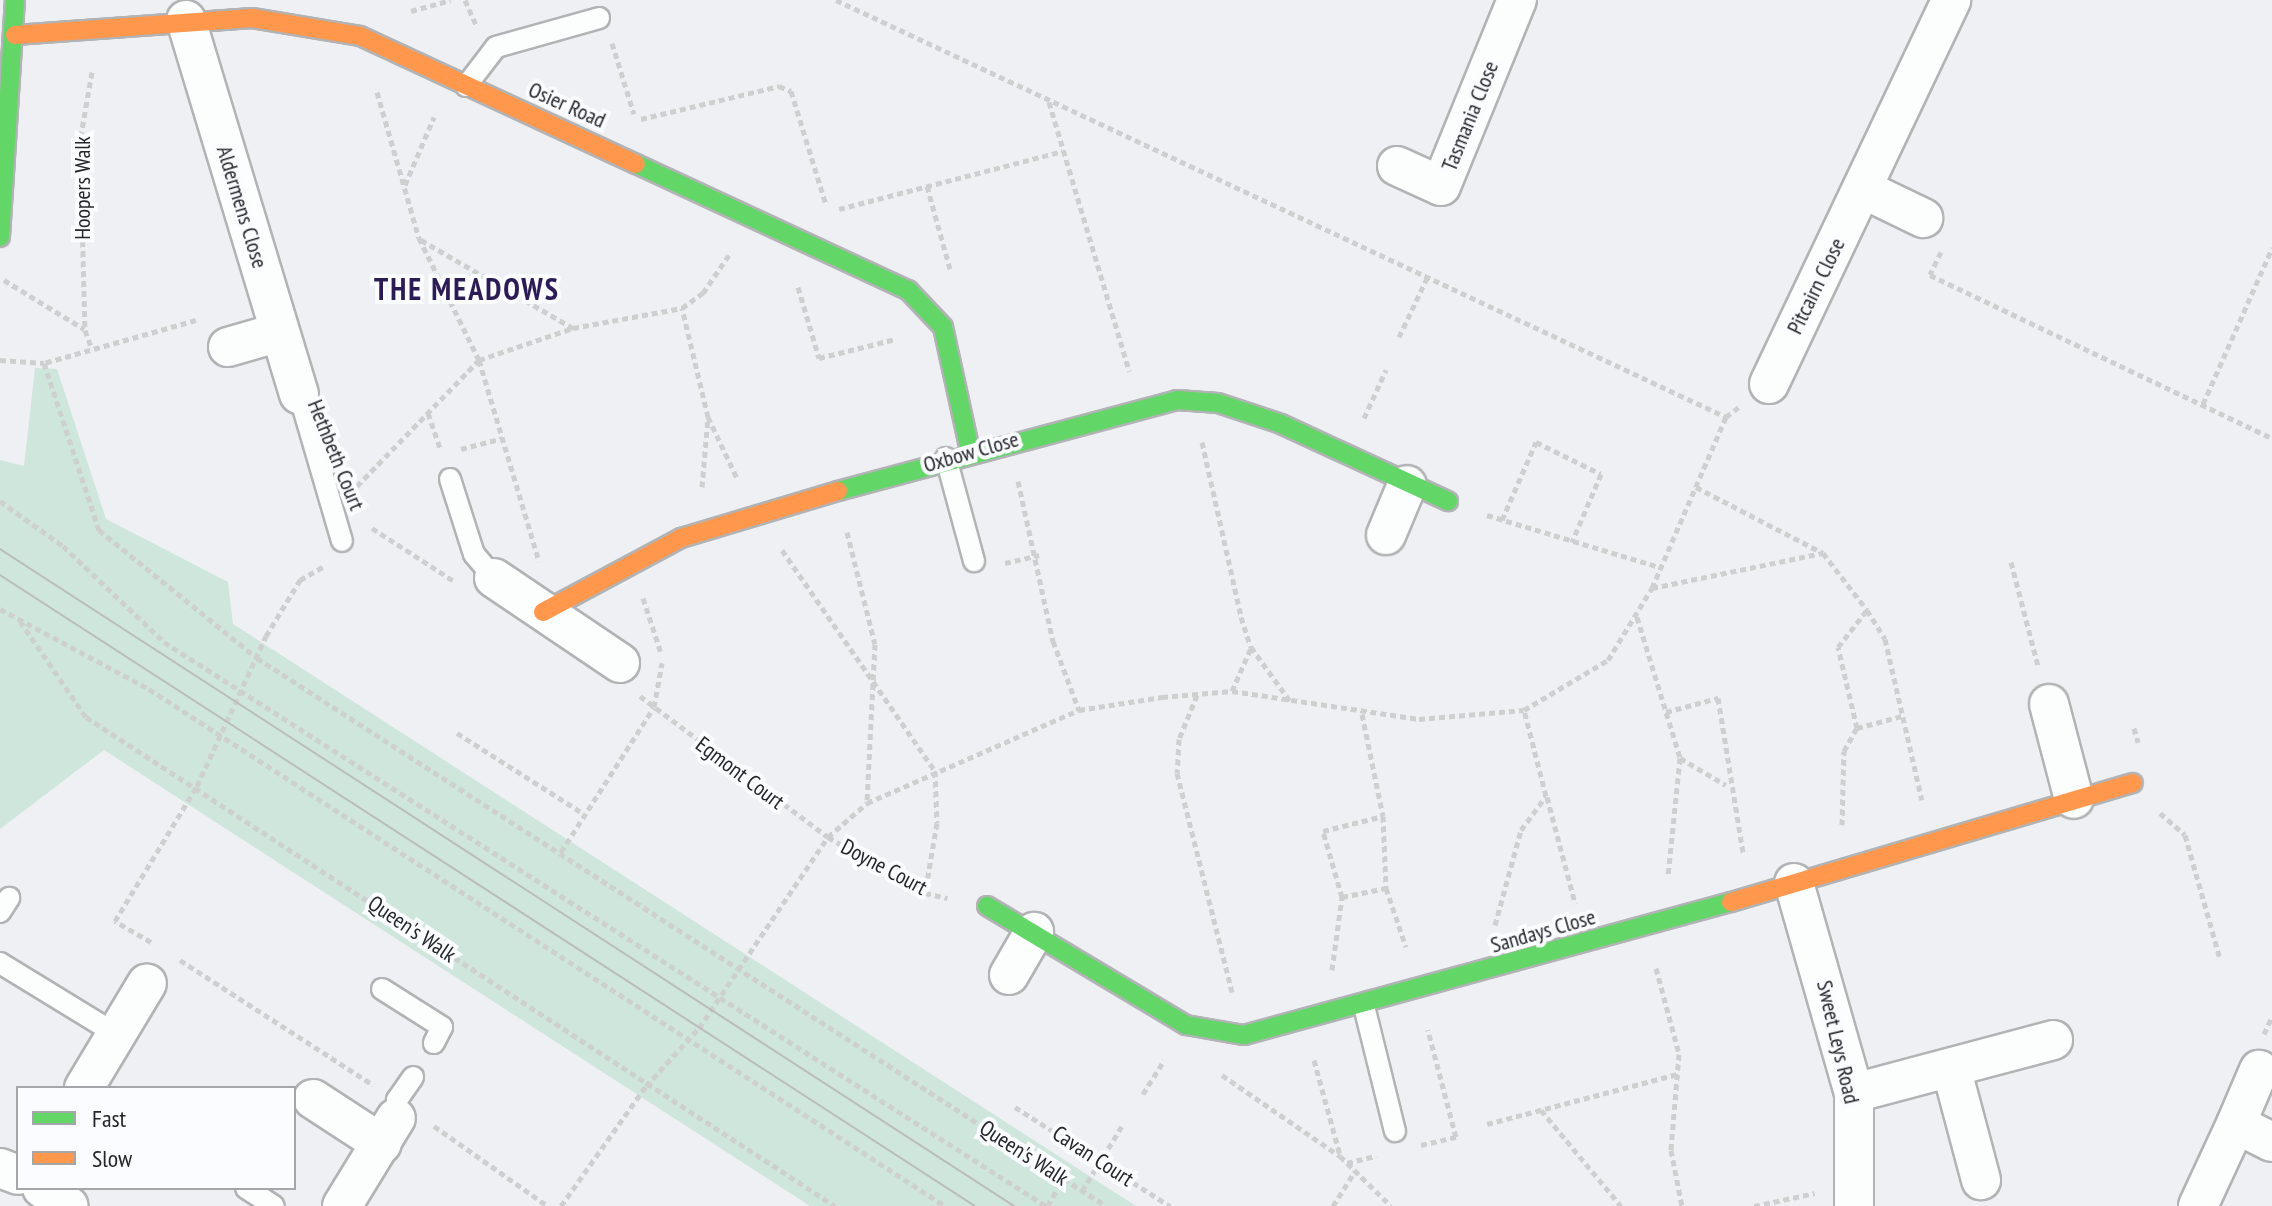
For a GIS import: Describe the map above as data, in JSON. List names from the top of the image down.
{
  "streets": {
    "street": [
      "Osier Road",
      "Tasmania Close",
      "Aldermens Close",
      "Pitcairn Close",
      "Oxbow Close",
      "Sandays Close",
      "Sweet Leys Road"
    ],
    "lane": ["Hethbeth Court"],
    "path": [
      "Hoopers Walk",
      "Egmont Court",
      "Doyne Court",
      "Queen's Walk",
      "Cavan Court"
    ]
  },
  "crossings": [
    ["Osier Road", "Hoopers Walk"],
    ["Osier Road", "Aldermens Close"],
    ["Aldermens Close", "Hethbeth Court"],
    ["Egmont Court", "Doyne Court"],
    ["Doyne Court", "Sandays Close"],
    ["Sandays Close", "Sweet Leys Road"]
  ],
  "districts": ["THE MEADOWS"],
  "legend": ["Fast", "Slow"]
}
